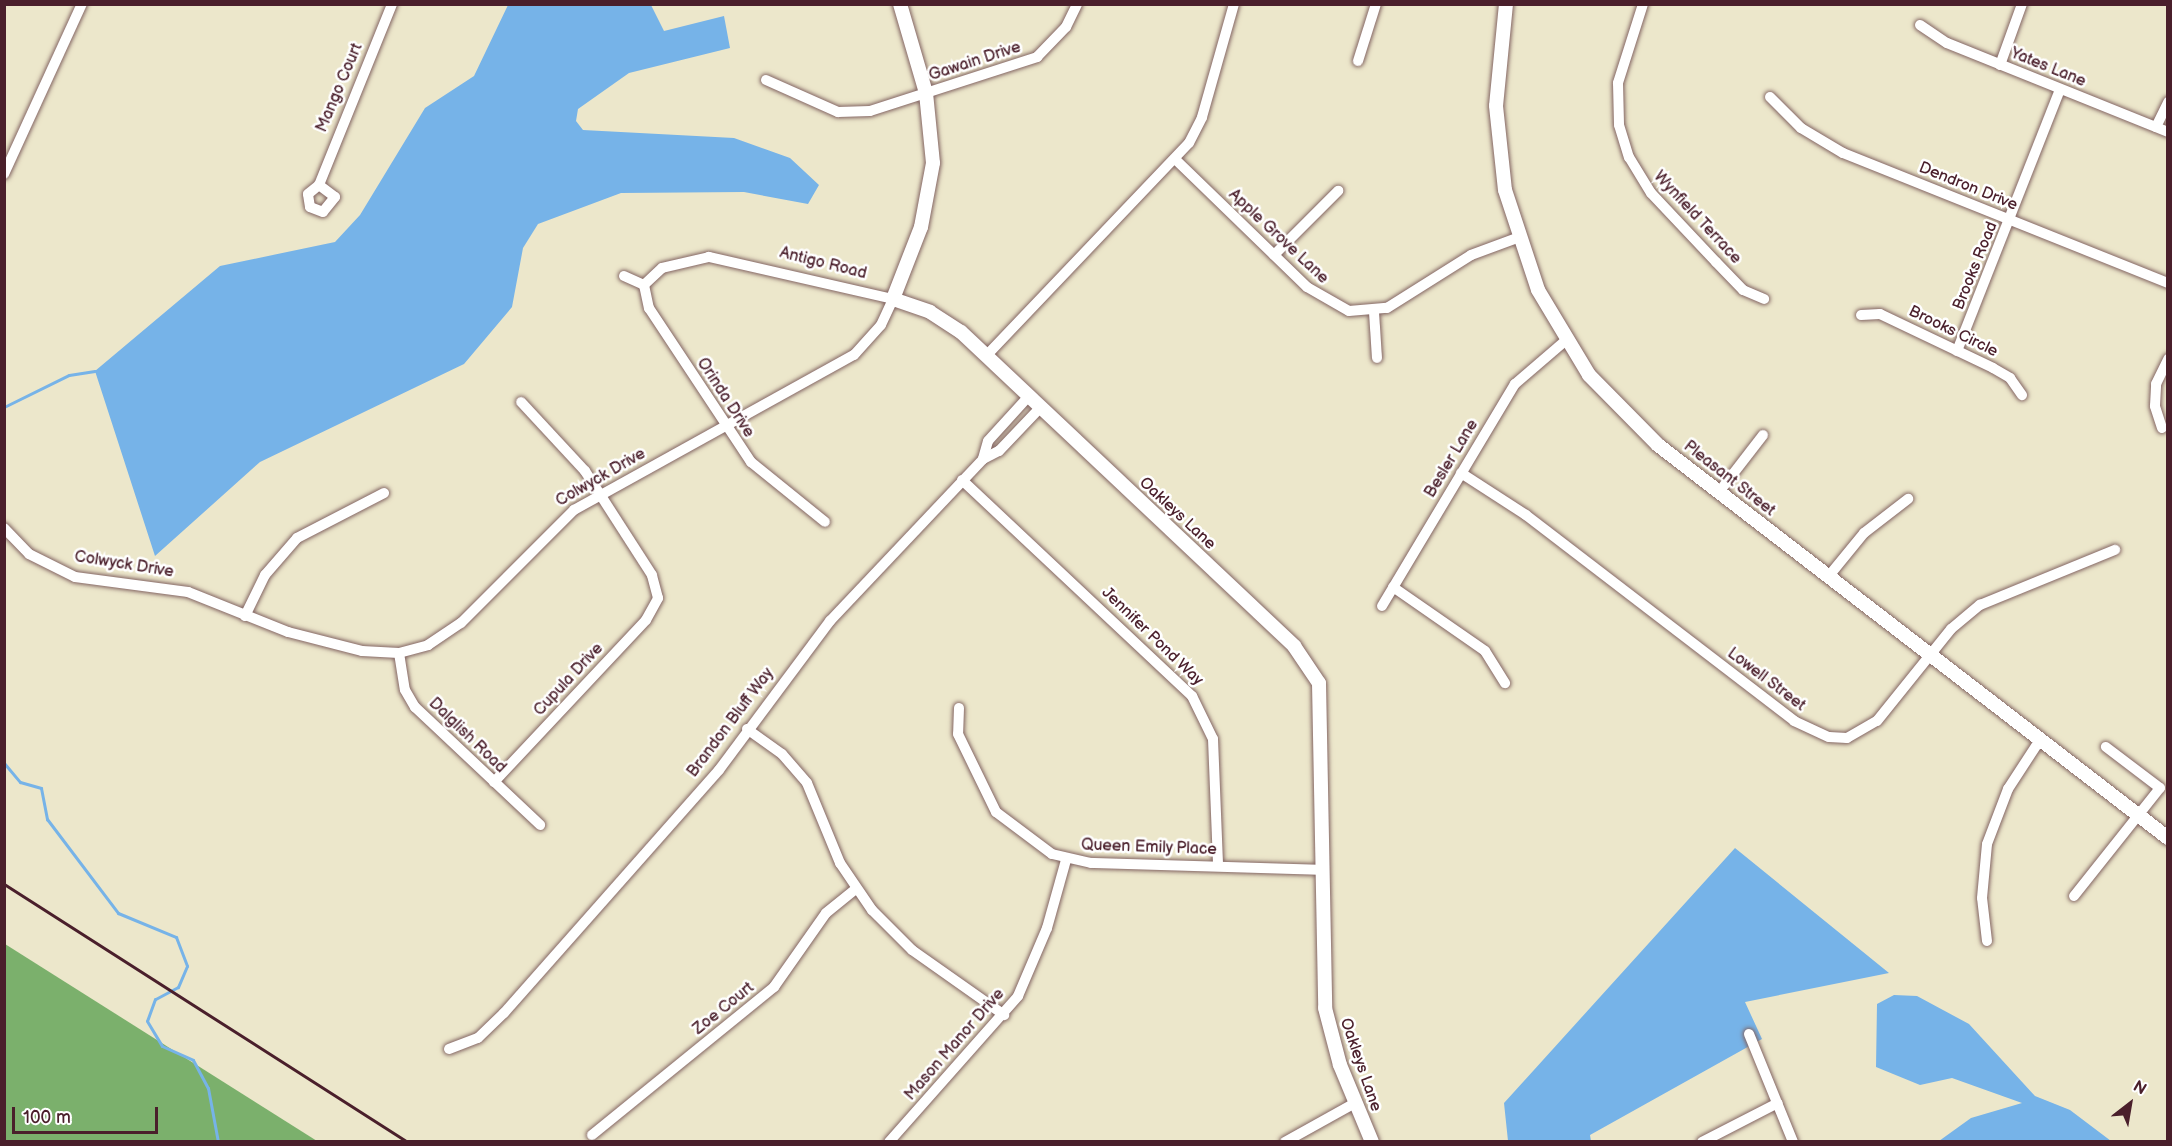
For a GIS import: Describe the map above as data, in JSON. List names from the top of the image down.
{
  "streets": {
    "street": [
      "Gawain Drive",
      "Yates Lane",
      "Mango Court",
      "Dendron Drive",
      "Wynfield Terrace",
      "Apple Grove Lane",
      "Antigo Road",
      "Brooks Road",
      "Brooks Circle",
      "Orinda Drive",
      "Besler Lane",
      "Colwyck Drive",
      "Pleasant Street",
      "Oakleys Lane",
      "Jennifer Pond Way",
      "Cupula Drive",
      "Lowell Street",
      "Brandon Bluff Way",
      "Dalglish Road",
      "Queen Emily Place",
      "Zoe Court",
      "Mason Manor Drive"
    ]
  },
  "crossings": [
    ["Gawain Drive", "Colwyck Drive"],
    ["Yates Lane", "Brooks Road"],
    ["Dendron Drive", "Brooks Road"],
    ["Antigo Road", "Orinda Drive"],
    ["Antigo Road", "Colwyck Drive"],
    ["Antigo Road", "Oakleys Lane"],
    ["Brooks Road", "Brooks Circle"],
    ["Orinda Drive", "Colwyck Drive"],
    ["Besler Lane", "Pleasant Street"],
    ["Besler Lane", "Lowell Street"],
    ["Colwyck Drive", "Cupula Drive"],
    ["Colwyck Drive", "Dalglish Road"],
    ["Pleasant Street", "Lowell Street"],
    ["Oakleys Lane", "Brandon Bluff Way"],
    ["Oakleys Lane", "Queen Emily Place"],
    ["Jennifer Pond Way", "Brandon Bluff Way"],
    ["Jennifer Pond Way", "Queen Emily Place"],
    ["Cupula Drive", "Dalglish Road"],
    ["Queen Emily Place", "Mason Manor Drive"]
  ],
  "scale_bar": "100 m",
  "north": "top right"
}
